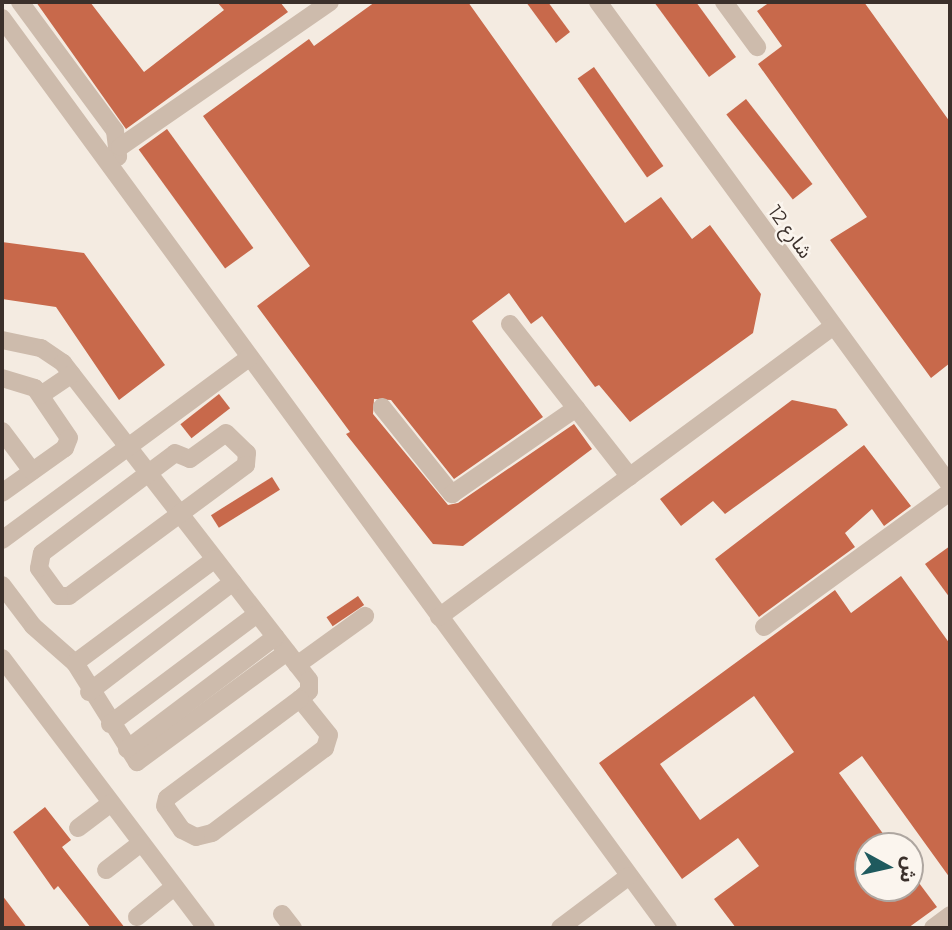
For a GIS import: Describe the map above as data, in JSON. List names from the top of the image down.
{
  "streets": {
    "street": ["شارع 12"]
  },
  "north": "right"
}
